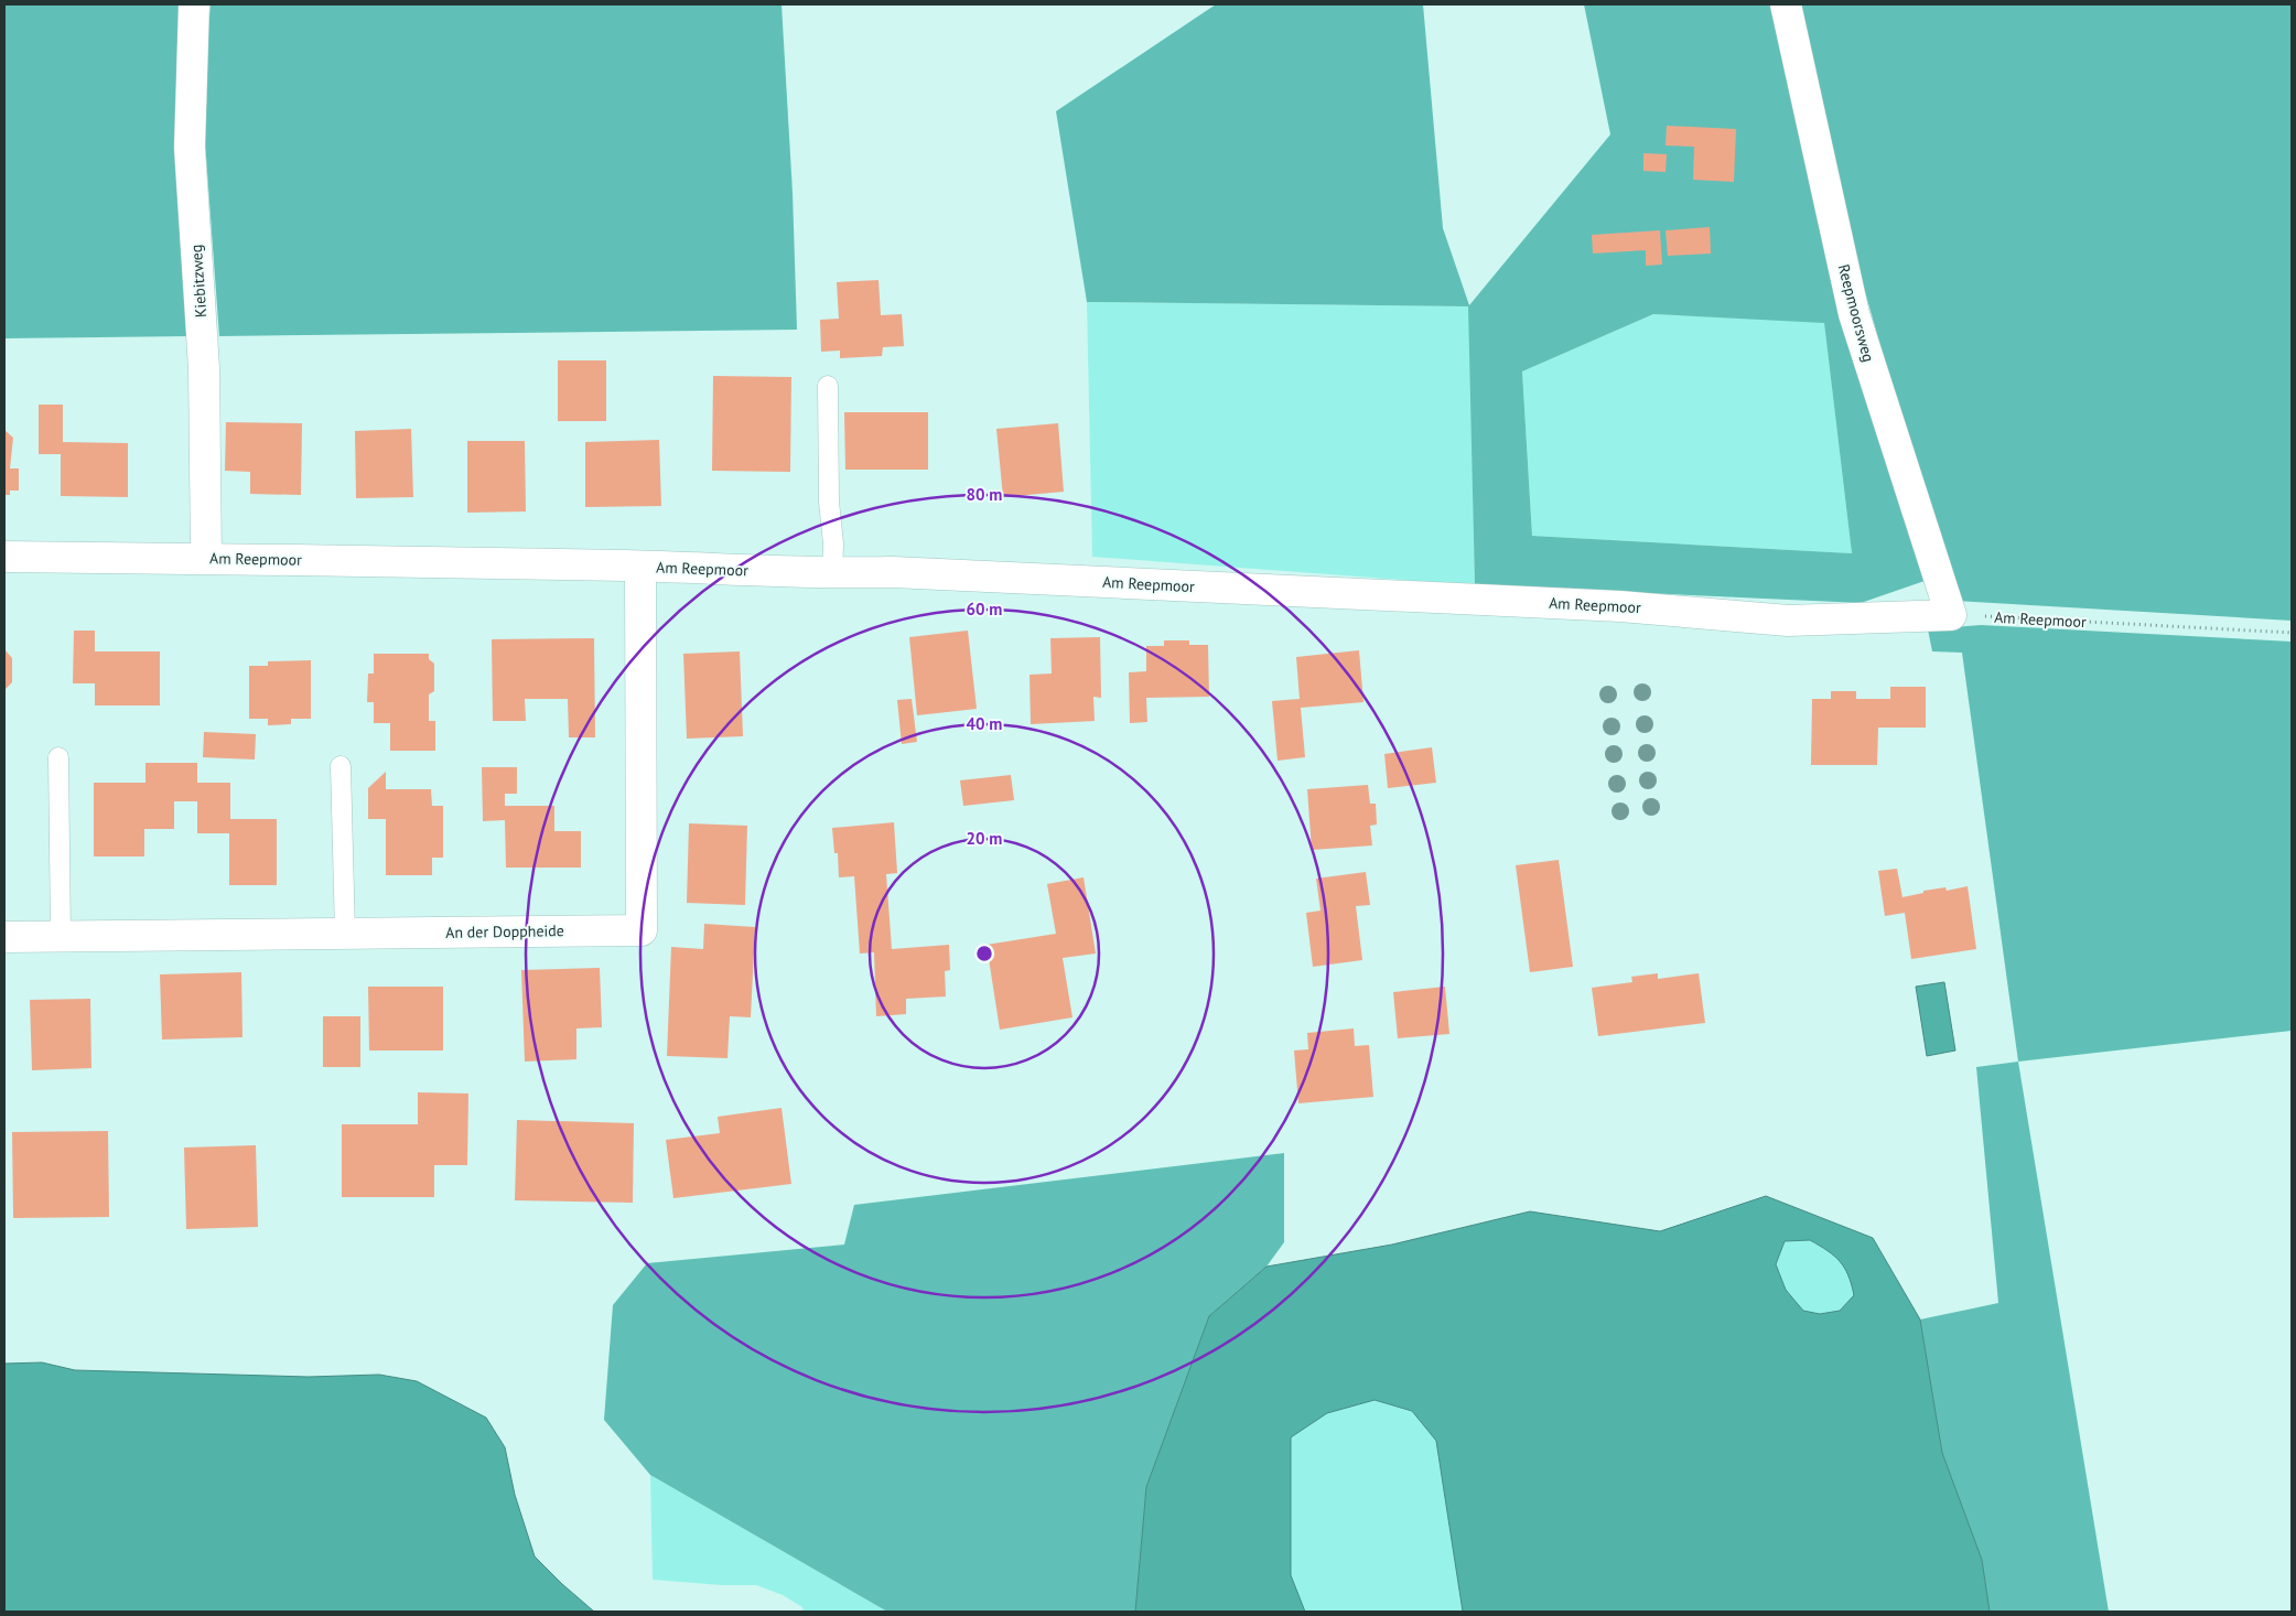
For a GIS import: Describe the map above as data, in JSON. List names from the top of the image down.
{
  "streets": {
    "street": [
      "Kiebitzweg",
      "Reepmoorsweg",
      "Am Reepmoor",
      "An der Doppheide"
    ]
  },
  "crossings": [
    ["Kiebitzweg", "Am Reepmoor"],
    ["Reepmoorsweg", "Am Reepmoor"],
    ["Am Reepmoor", "An der Doppheide"]
  ],
  "rings": [
    "80 m",
    "60 m",
    "40 m",
    "20 m"
  ]
}
